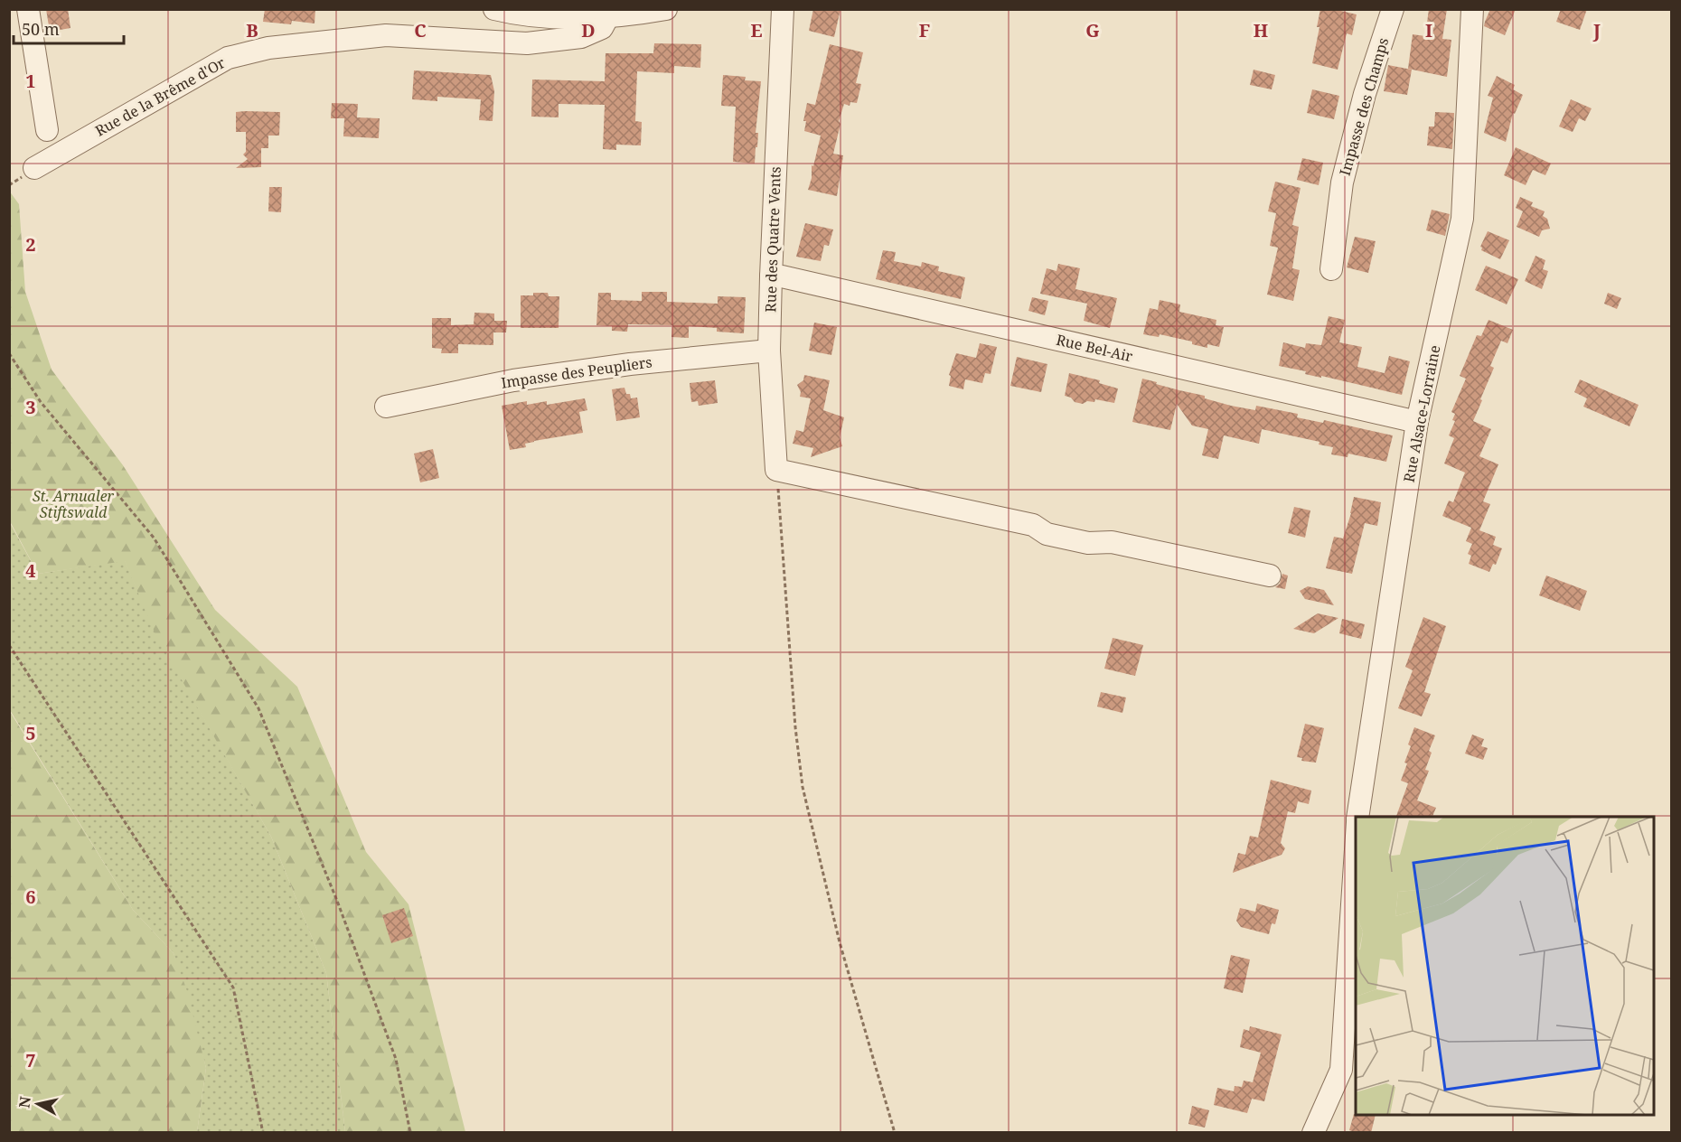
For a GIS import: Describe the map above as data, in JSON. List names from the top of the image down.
{
  "streets": {
    "street": [
      "Rue de la Brême d'Or",
      "Impasse des Champs",
      "Rue des Quatre Vents",
      "Rue Bel-Air",
      "Impasse des Peupliers",
      "Rue Alsace-Lorraine"
    ]
  },
  "crossings": [
    ["Rue des Quatre Vents", "Rue Bel-Air"],
    ["Rue des Quatre Vents", "Impasse des Peupliers"],
    ["Rue Bel-Air", "Rue Alsace-Lorraine"]
  ],
  "parks": ["St. Arnualer Stiftswald"],
  "scale_bar": "50 m",
  "north": "left",
  "grid": {
    "columns": [
      "B",
      "C",
      "D",
      "E",
      "F",
      "G",
      "H",
      "I",
      "J"
    ],
    "rows": [
      "1",
      "2",
      "3",
      "4",
      "5",
      "6",
      "7"
    ]
  }
}
